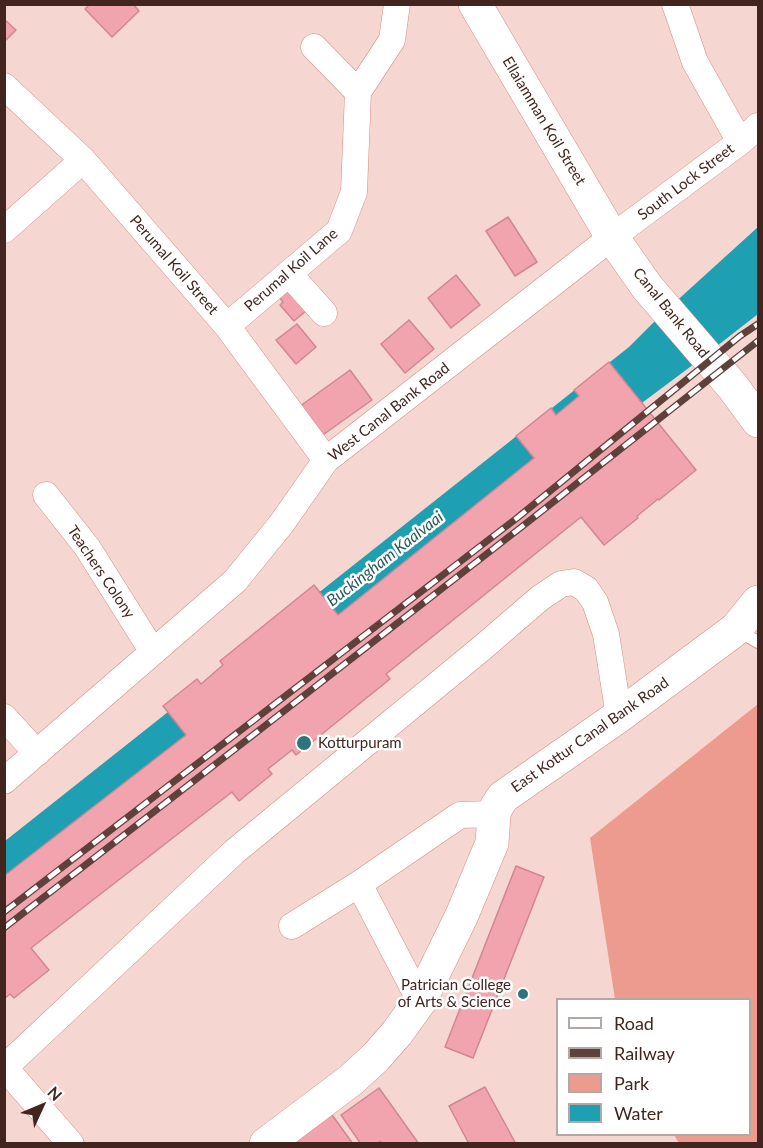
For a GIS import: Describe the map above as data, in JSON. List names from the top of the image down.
{
  "streets": {
    "street": [
      "Ellaiamman Koil Street",
      "South Lock Street",
      "Perumal Koil Street",
      "Perumal Koil Lane",
      "Canal Bank Road",
      "West Canal Bank Road",
      "Teachers Colony",
      "East Kottur Canal Bank Road"
    ]
  },
  "crossings": [
    ["Ellaiamman Koil Street", "South Lock Street"],
    ["Ellaiamman Koil Street", "Canal Bank Road"],
    ["Ellaiamman Koil Street", "West Canal Bank Road"],
    ["South Lock Street", "Canal Bank Road"],
    ["South Lock Street", "West Canal Bank Road"],
    ["Perumal Koil Street", "Perumal Koil Lane"],
    ["Perumal Koil Street", "West Canal Bank Road"],
    ["Canal Bank Road", "West Canal Bank Road"],
    ["West Canal Bank Road", "Teachers Colony"]
  ],
  "water": ["Buckingham Kaalvaai"],
  "places": ["Kotturpuram", "Patrician College of Arts & Science"],
  "legend": [
    "Road",
    "Railway",
    "Park",
    "Water"
  ],
  "north": "top right"
}
